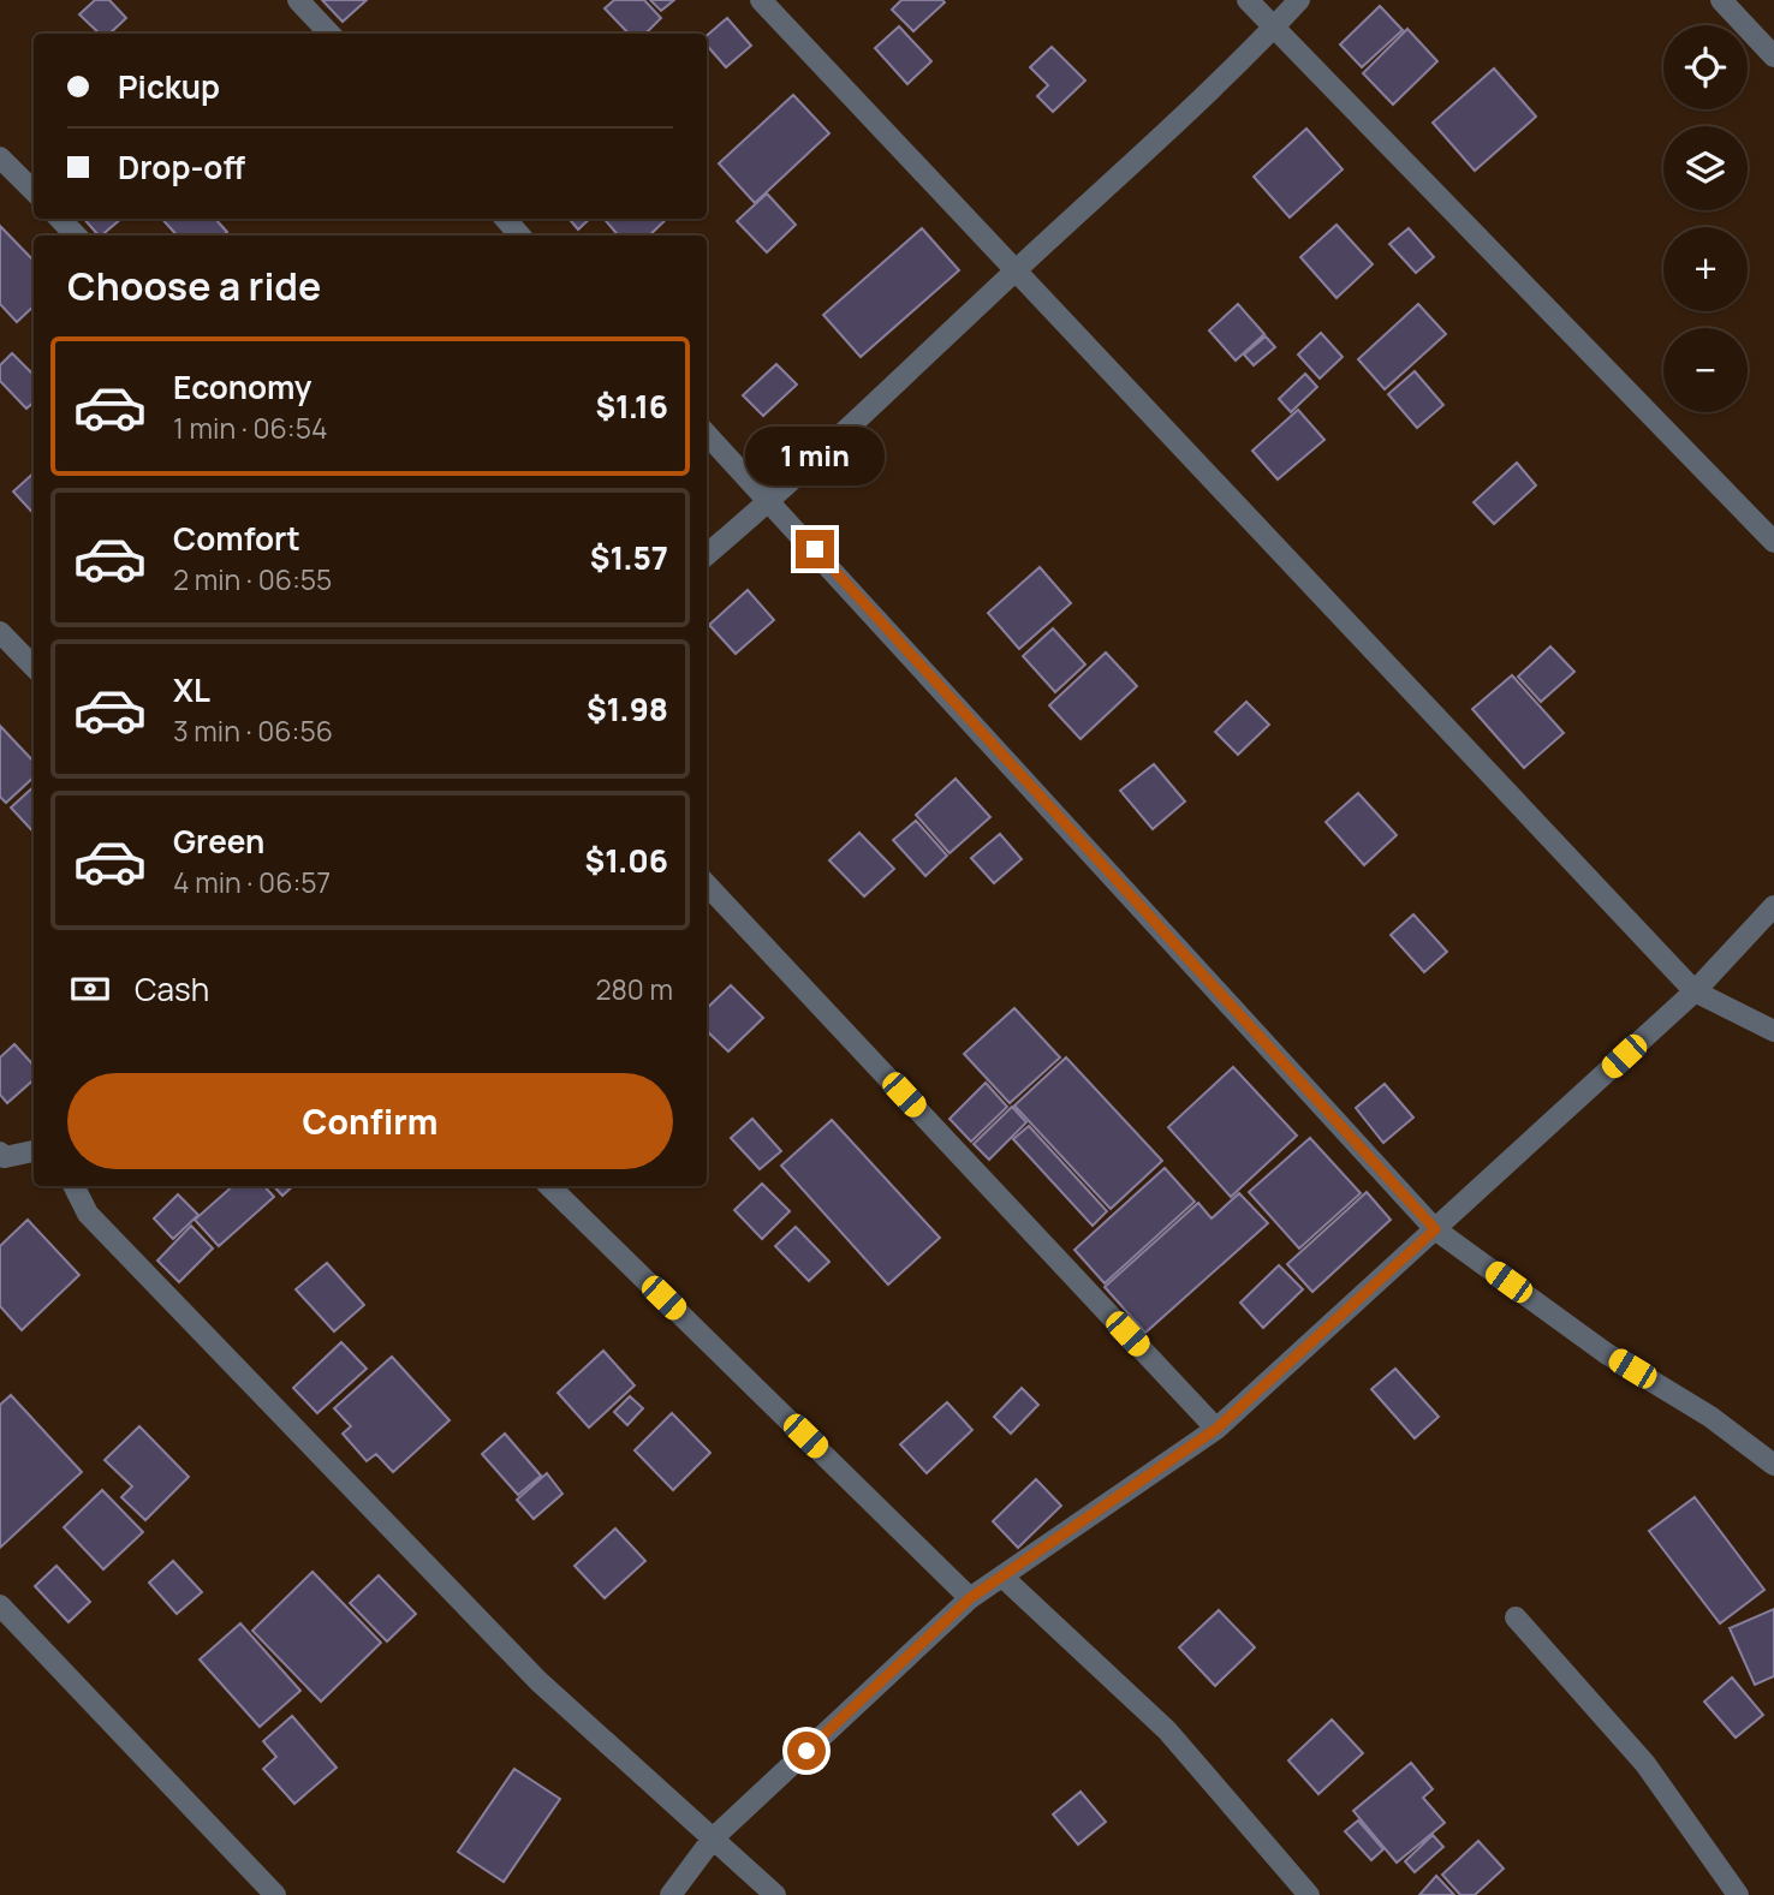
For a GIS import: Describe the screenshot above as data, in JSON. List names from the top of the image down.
{
  "page": {
    "map_buttons": ["+", "−"],
    "banner": ["Pickup", "Drop-off"],
    "heading": "Choose a ride",
    "list": [
      {
        "name": "Economy",
        "note": "1 min · 06:54",
        "value": "$1.16"
      },
      {
        "name": "Comfort",
        "note": "2 min · 06:55",
        "value": "$1.57"
      },
      {
        "name": "XL",
        "note": "3 min · 06:56",
        "value": "$1.98"
      },
      {
        "name": "Green",
        "note": "4 min · 06:57",
        "value": "$1.06"
      }
    ],
    "bubble": "1 min",
    "pay": ["Cash", "280 m"],
    "buttons": "Confirm"
  }
}
